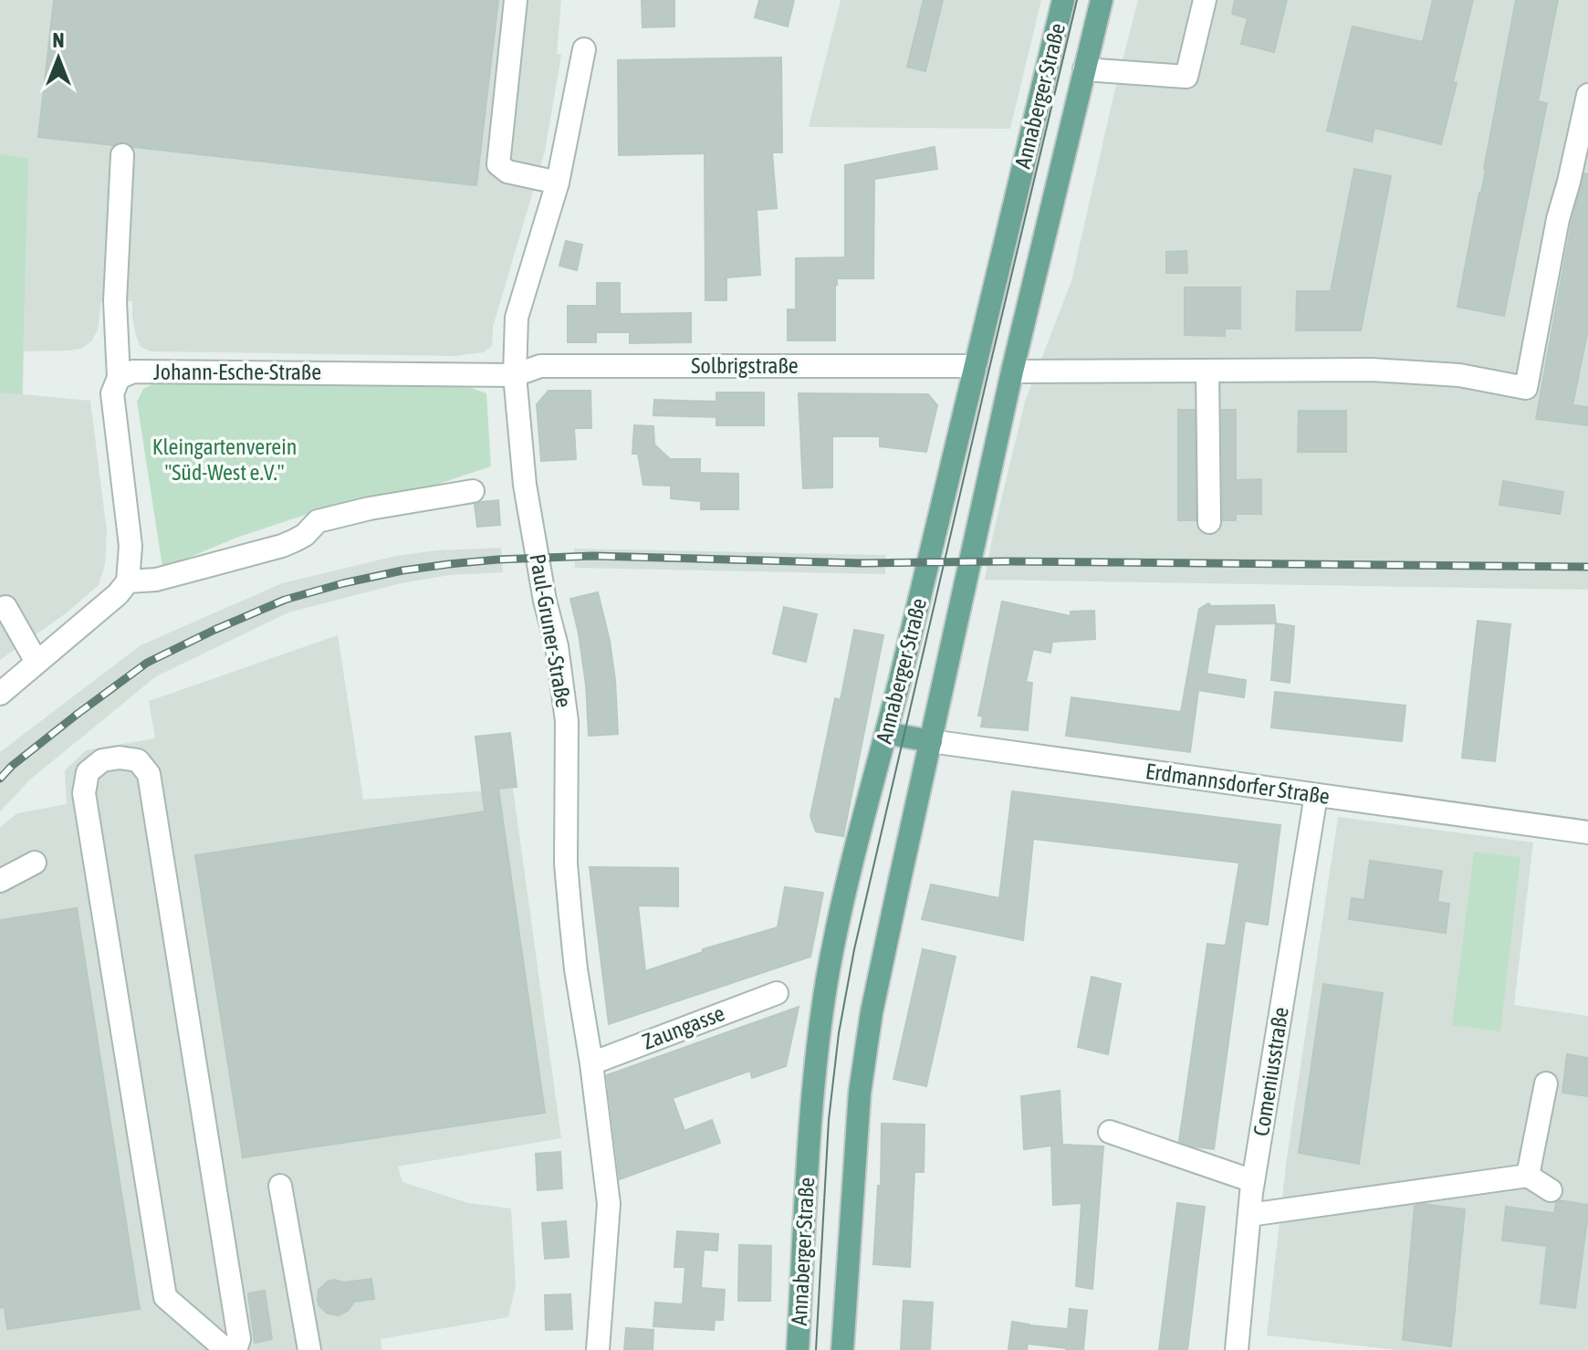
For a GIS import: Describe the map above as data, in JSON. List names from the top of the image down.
{
  "streets": {
    "main road": ["Annaberger Straße", "Erdmannsdorfer Straße"],
    "street": [
      "Solbrigstraße",
      "Johann-Esche-Straße",
      "Paul-Gruner-Straße",
      "Zaungasse",
      "Comeniusstraße"
    ]
  },
  "crossings": [
    ["Annaberger Straße", "Solbrigstraße"],
    ["Annaberger Straße", "Erdmannsdorfer Straße"],
    ["Solbrigstraße", "Johann-Esche-Straße"],
    ["Solbrigstraße", "Paul-Gruner-Straße"],
    ["Johann-Esche-Straße", "Paul-Gruner-Straße"],
    ["Paul-Gruner-Straße", "Zaungasse"],
    ["Erdmannsdorfer Straße", "Comeniusstraße"]
  ],
  "parks": ["Kleingartenverein \"Süd-West e.V.\""],
  "north": "top"
}
